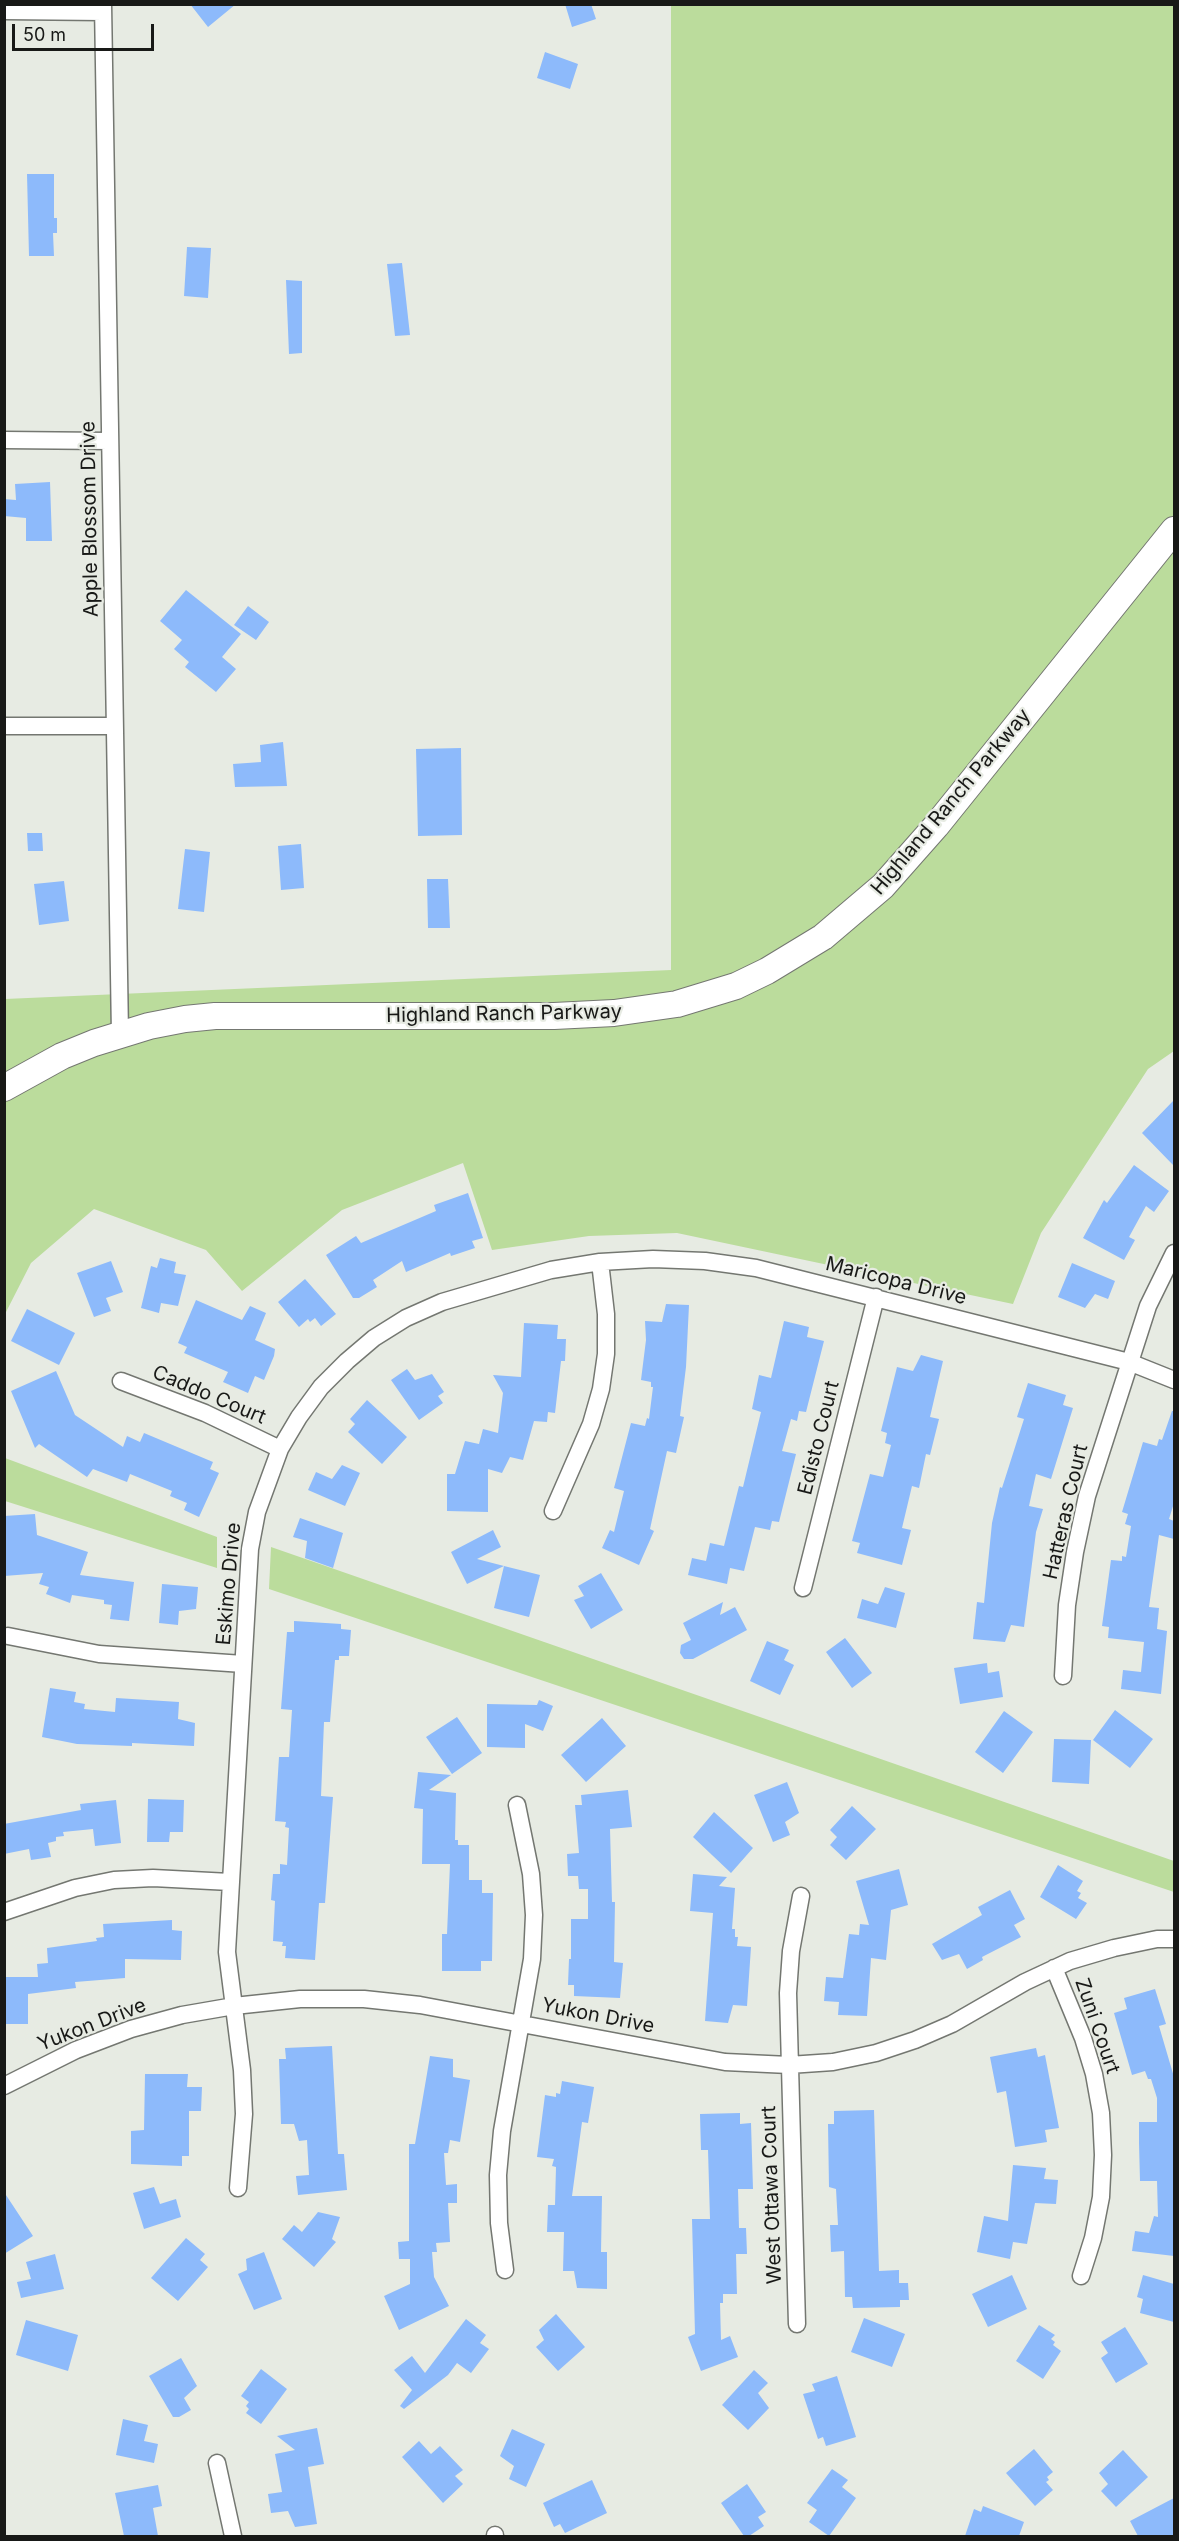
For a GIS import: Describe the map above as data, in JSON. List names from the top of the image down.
{
  "streets": {
    "main road": ["Highland Ranch Parkway"],
    "street": [
      "Apple Blossom Drive",
      "Maricopa Drive",
      "Caddo Court",
      "Edisto Court",
      "Hatteras Court",
      "Eskimo Drive",
      "Yukon Drive",
      "Zuni Court",
      "West Ottawa Court"
    ]
  },
  "crossings": [
    ["Apple Blossom Drive", "Highland Ranch Parkway"],
    ["Maricopa Drive", "Edisto Court"],
    ["Maricopa Drive", "Hatteras Court"],
    ["Maricopa Drive", "Eskimo Drive"],
    ["Caddo Court", "Eskimo Drive"],
    ["Eskimo Drive", "Yukon Drive"],
    ["Yukon Drive", "Zuni Court"],
    ["Yukon Drive", "West Ottawa Court"]
  ],
  "scale_bar": "50 m"
}
